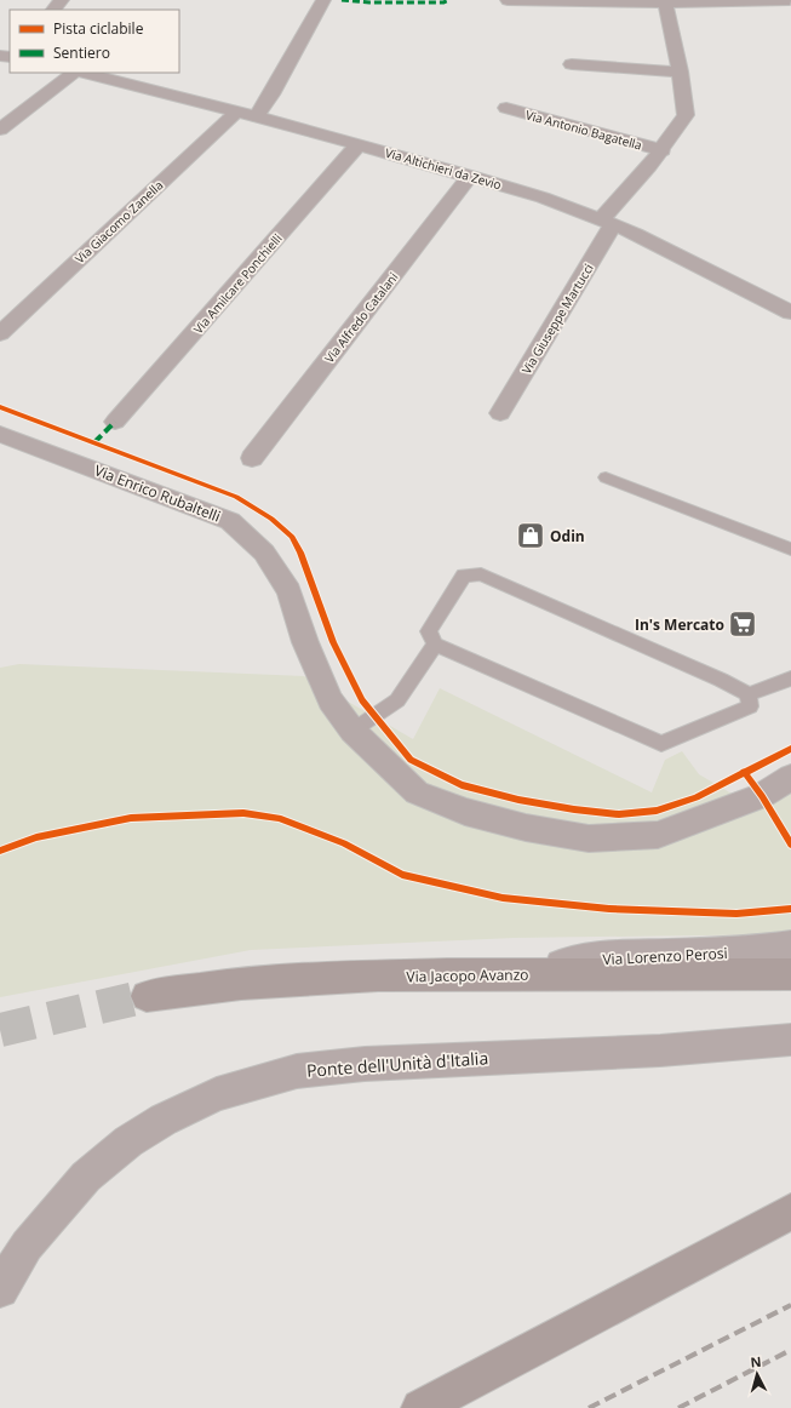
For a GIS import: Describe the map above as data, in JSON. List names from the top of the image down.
{
  "streets": {
    "main road": ["Via Jacopo Avanzo"],
    "street": [
      "Via Antonio Bagatella",
      "Via Altichieri da Zevio",
      "Via Giacomo Zanella",
      "Via Amilcare Ponchielli",
      "Via Alfredo Catalani",
      "Via Giuseppe Martucci",
      "Via Enrico Rubaltelli",
      "Via Lorenzo Perosi",
      "Ponte dell'Unità d'Italia"
    ]
  },
  "crossings": [
    ["Via Antonio Bagatella", "Via Altichieri da Zevio"],
    ["Via Antonio Bagatella", "Via Giuseppe Martucci"],
    ["Via Altichieri da Zevio", "Via Giacomo Zanella"],
    ["Via Altichieri da Zevio", "Via Amilcare Ponchielli"],
    ["Via Altichieri da Zevio", "Via Alfredo Catalani"],
    ["Via Altichieri da Zevio", "Via Giuseppe Martucci"],
    ["Via Lorenzo Perosi", "Via Jacopo Avanzo"]
  ],
  "places": {
    "shop": ["Odin"],
    "supermarket": ["In's Mercato"]
  },
  "legend": ["Pista ciclabile", "Sentiero"],
  "north": "top"
}
